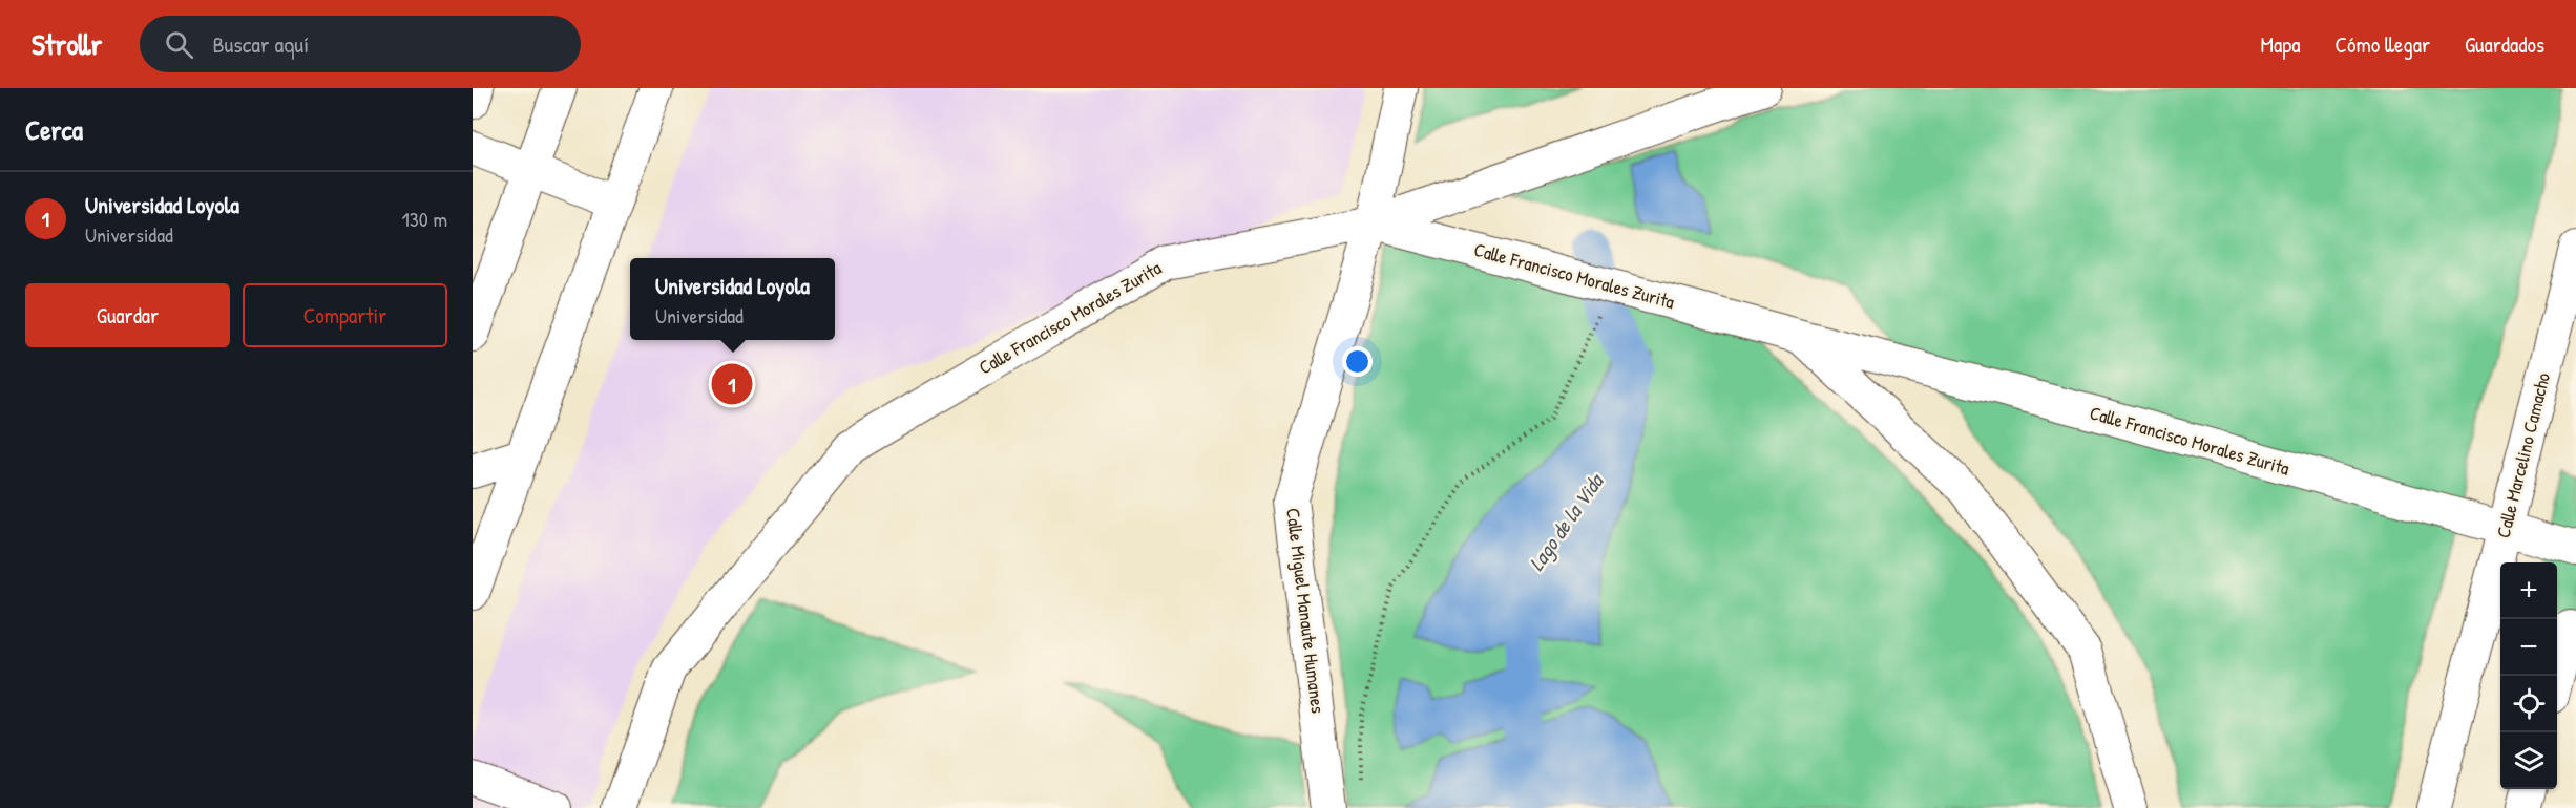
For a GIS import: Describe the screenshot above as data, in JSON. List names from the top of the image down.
{
  "streets": {
    "street": ["Calle Francisco Morales Zurita", "Calle Marcelino Camacho", "Calle Miguel Manaute Humanes"]
  },
  "crossings": [
    ["Calle Francisco Morales Zurita", "Calle Marcelino Camacho"],
    ["Calle Francisco Morales Zurita", "Calle Miguel Manaute Humanes"]
  ],
  "water": ["Lago de la Vida"],
  "page": {
    "header": "Strollr",
    "search": "Buscar aquí",
    "nav": ["Mapa", "Cómo llegar", "Guardados"],
    "heading": "Cerca",
    "list": [
      {
        "mark": "1",
        "name": "Universidad Loyola",
        "note": "Universidad",
        "value": "130 m"
      }
    ],
    "popup": ["Universidad Loyola", "Universidad"],
    "buttons": ["Guardar", "Compartir"],
    "pins": "1",
    "map_buttons": ["+", "−"]
  }
}
